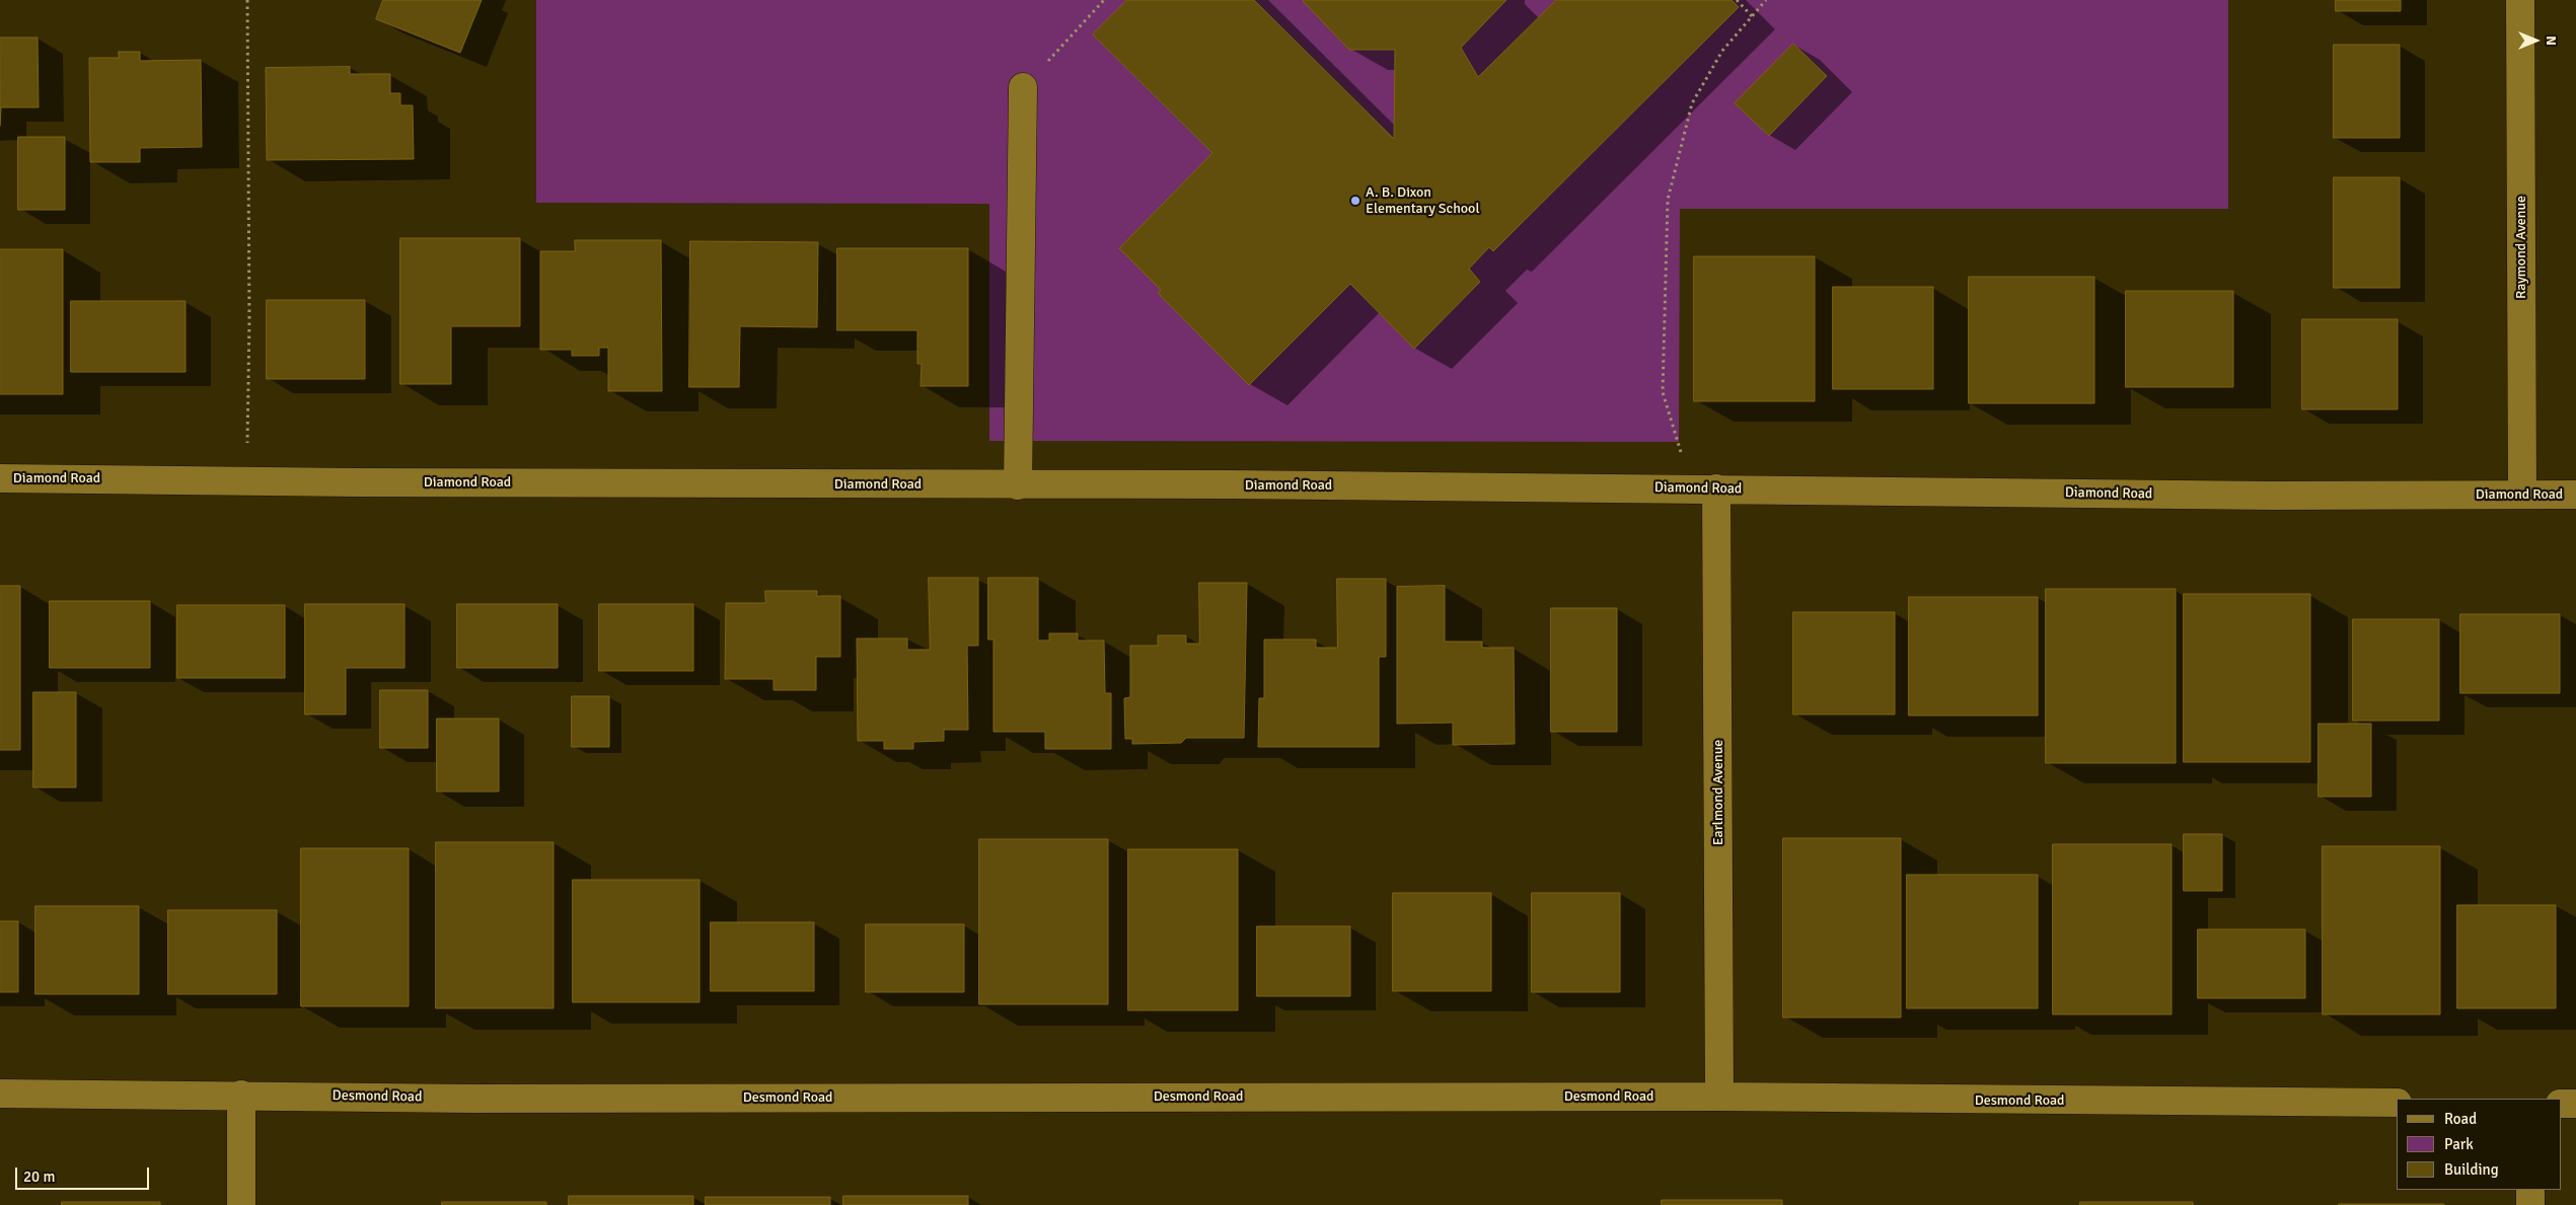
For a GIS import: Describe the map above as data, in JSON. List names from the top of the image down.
{
  "streets": {
    "street": [
      "Raymond Avenue",
      "Diamond Road",
      "Earlmond Avenue",
      "Desmond Road"
    ]
  },
  "crossings": [
    ["Raymond Avenue", "Diamond Road"],
    ["Diamond Road", "Earlmond Avenue"],
    ["Earlmond Avenue", "Desmond Road"]
  ],
  "places": ["A. B. Dixon Elementary School"],
  "legend": ["Road", "Park", "Building"],
  "scale_bar": "20 m",
  "north": "right"
}
